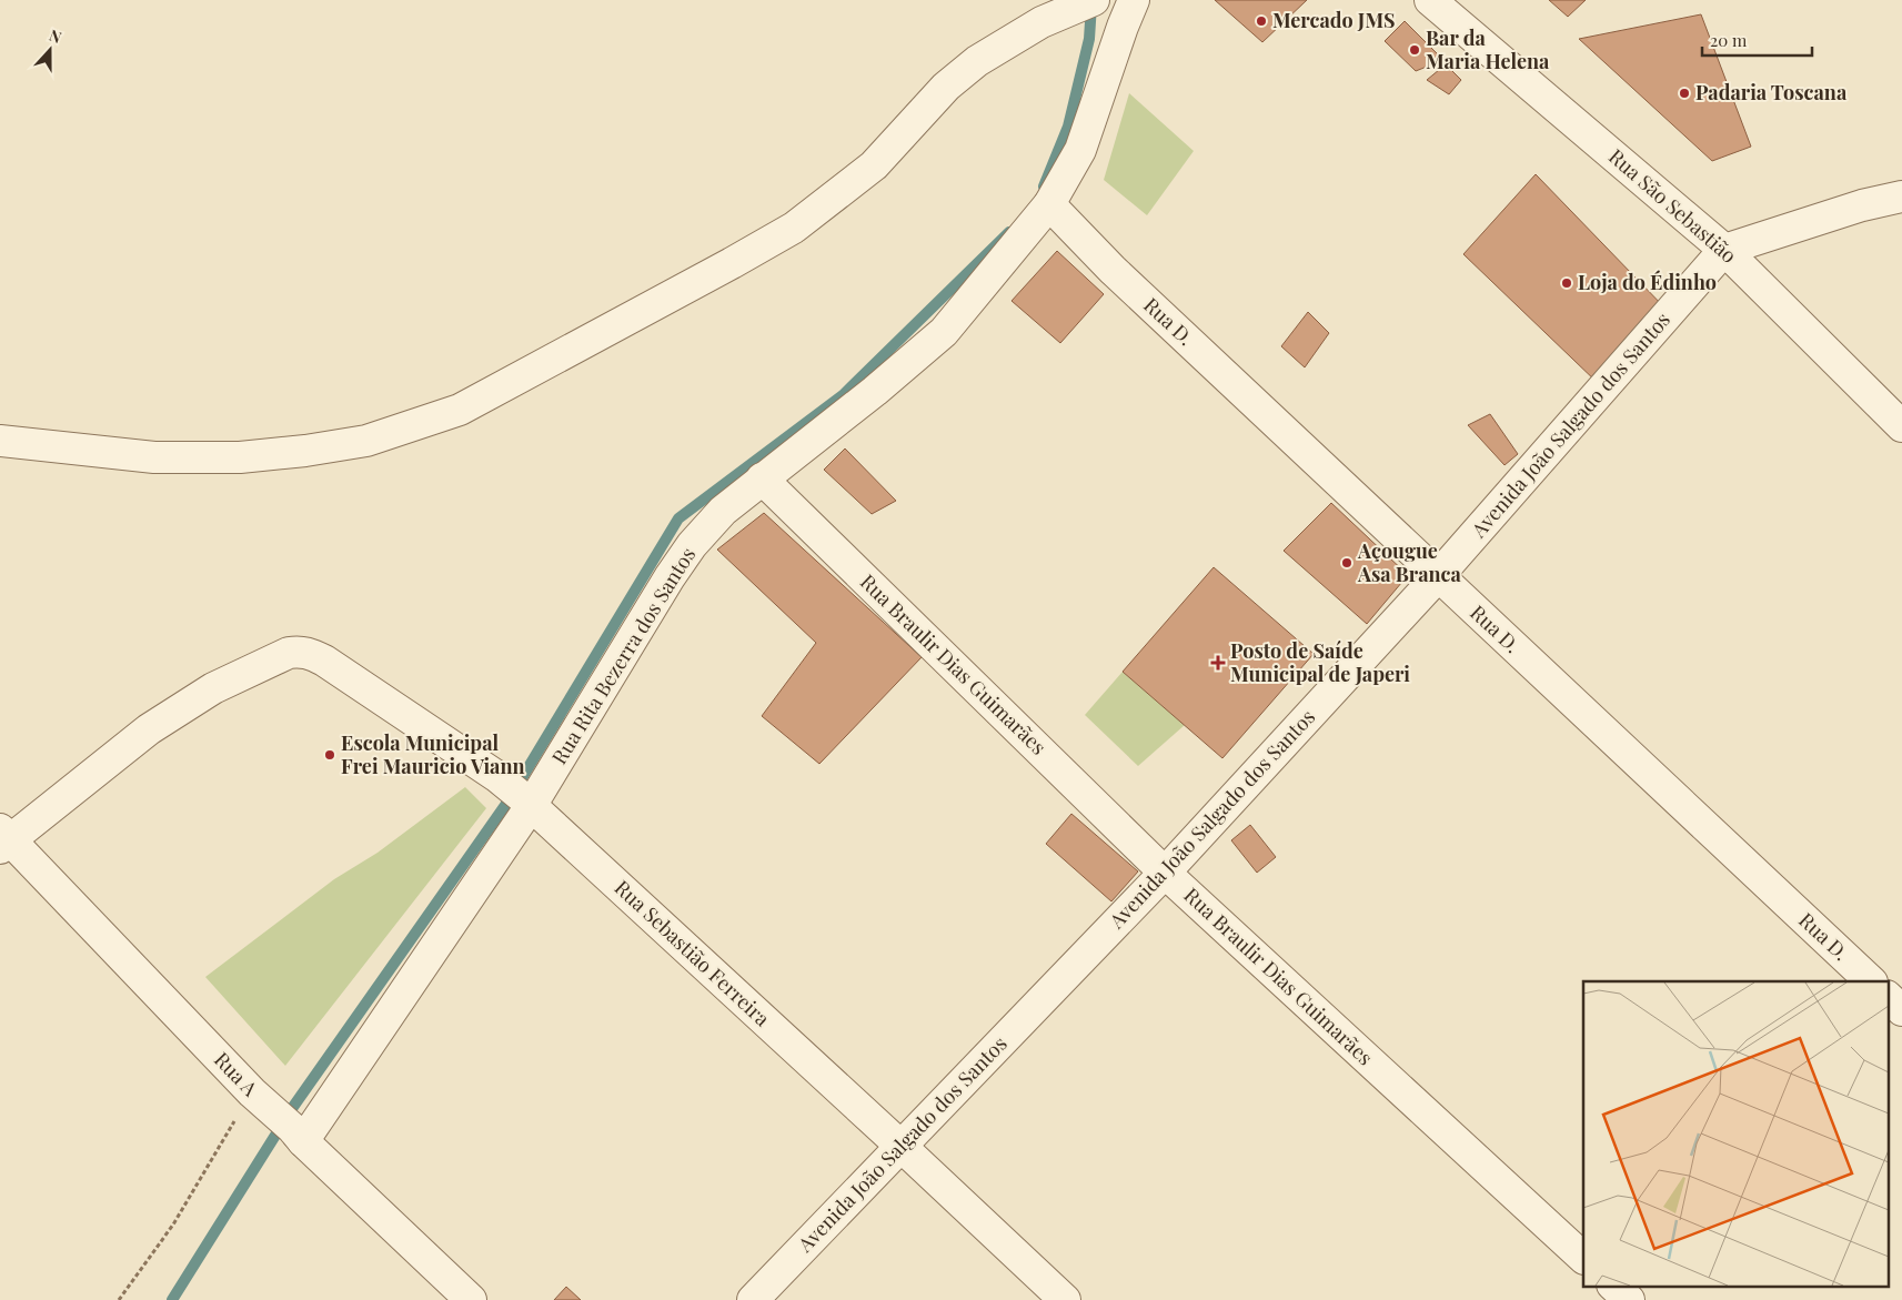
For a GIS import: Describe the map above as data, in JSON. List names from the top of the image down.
{
  "streets": {
    "street": [
      "Rua São Sebastião",
      "Rua D.",
      "Avenida João Salgado dos Santos",
      "Rua Rita Bezerra dos Santos",
      "Rua Braulir Dias Guimarães",
      "Rua Sebastião Ferreira",
      "Rua A"
    ]
  },
  "crossings": [
    ["Rua São Sebastião", "Avenida João Salgado dos Santos"],
    ["Rua D.", "Avenida João Salgado dos Santos"],
    ["Rua D.", "Rua Rita Bezerra dos Santos"],
    ["Avenida João Salgado dos Santos", "Rua Braulir Dias Guimarães"],
    ["Avenida João Salgado dos Santos", "Rua Sebastião Ferreira"],
    ["Rua Rita Bezerra dos Santos", "Rua Braulir Dias Guimarães"],
    ["Rua Rita Bezerra dos Santos", "Rua Sebastião Ferreira"],
    ["Rua Rita Bezerra dos Santos", "Rua A"],
    ["Rua Sebastião Ferreira", "Rua A"]
  ],
  "places": {
    "other": [
      "Mercado JMS",
      "Bar da Maria Helena",
      "Padaria Toscana",
      "Loja do Édinho",
      "Açougue Asa Branca",
      "Escola Municipal Frei Mauricio Viann"
    ],
    "health": ["Posto de Saíde Municipal de Japeri"]
  },
  "scale_bar": "20 m",
  "north": "top"
}
